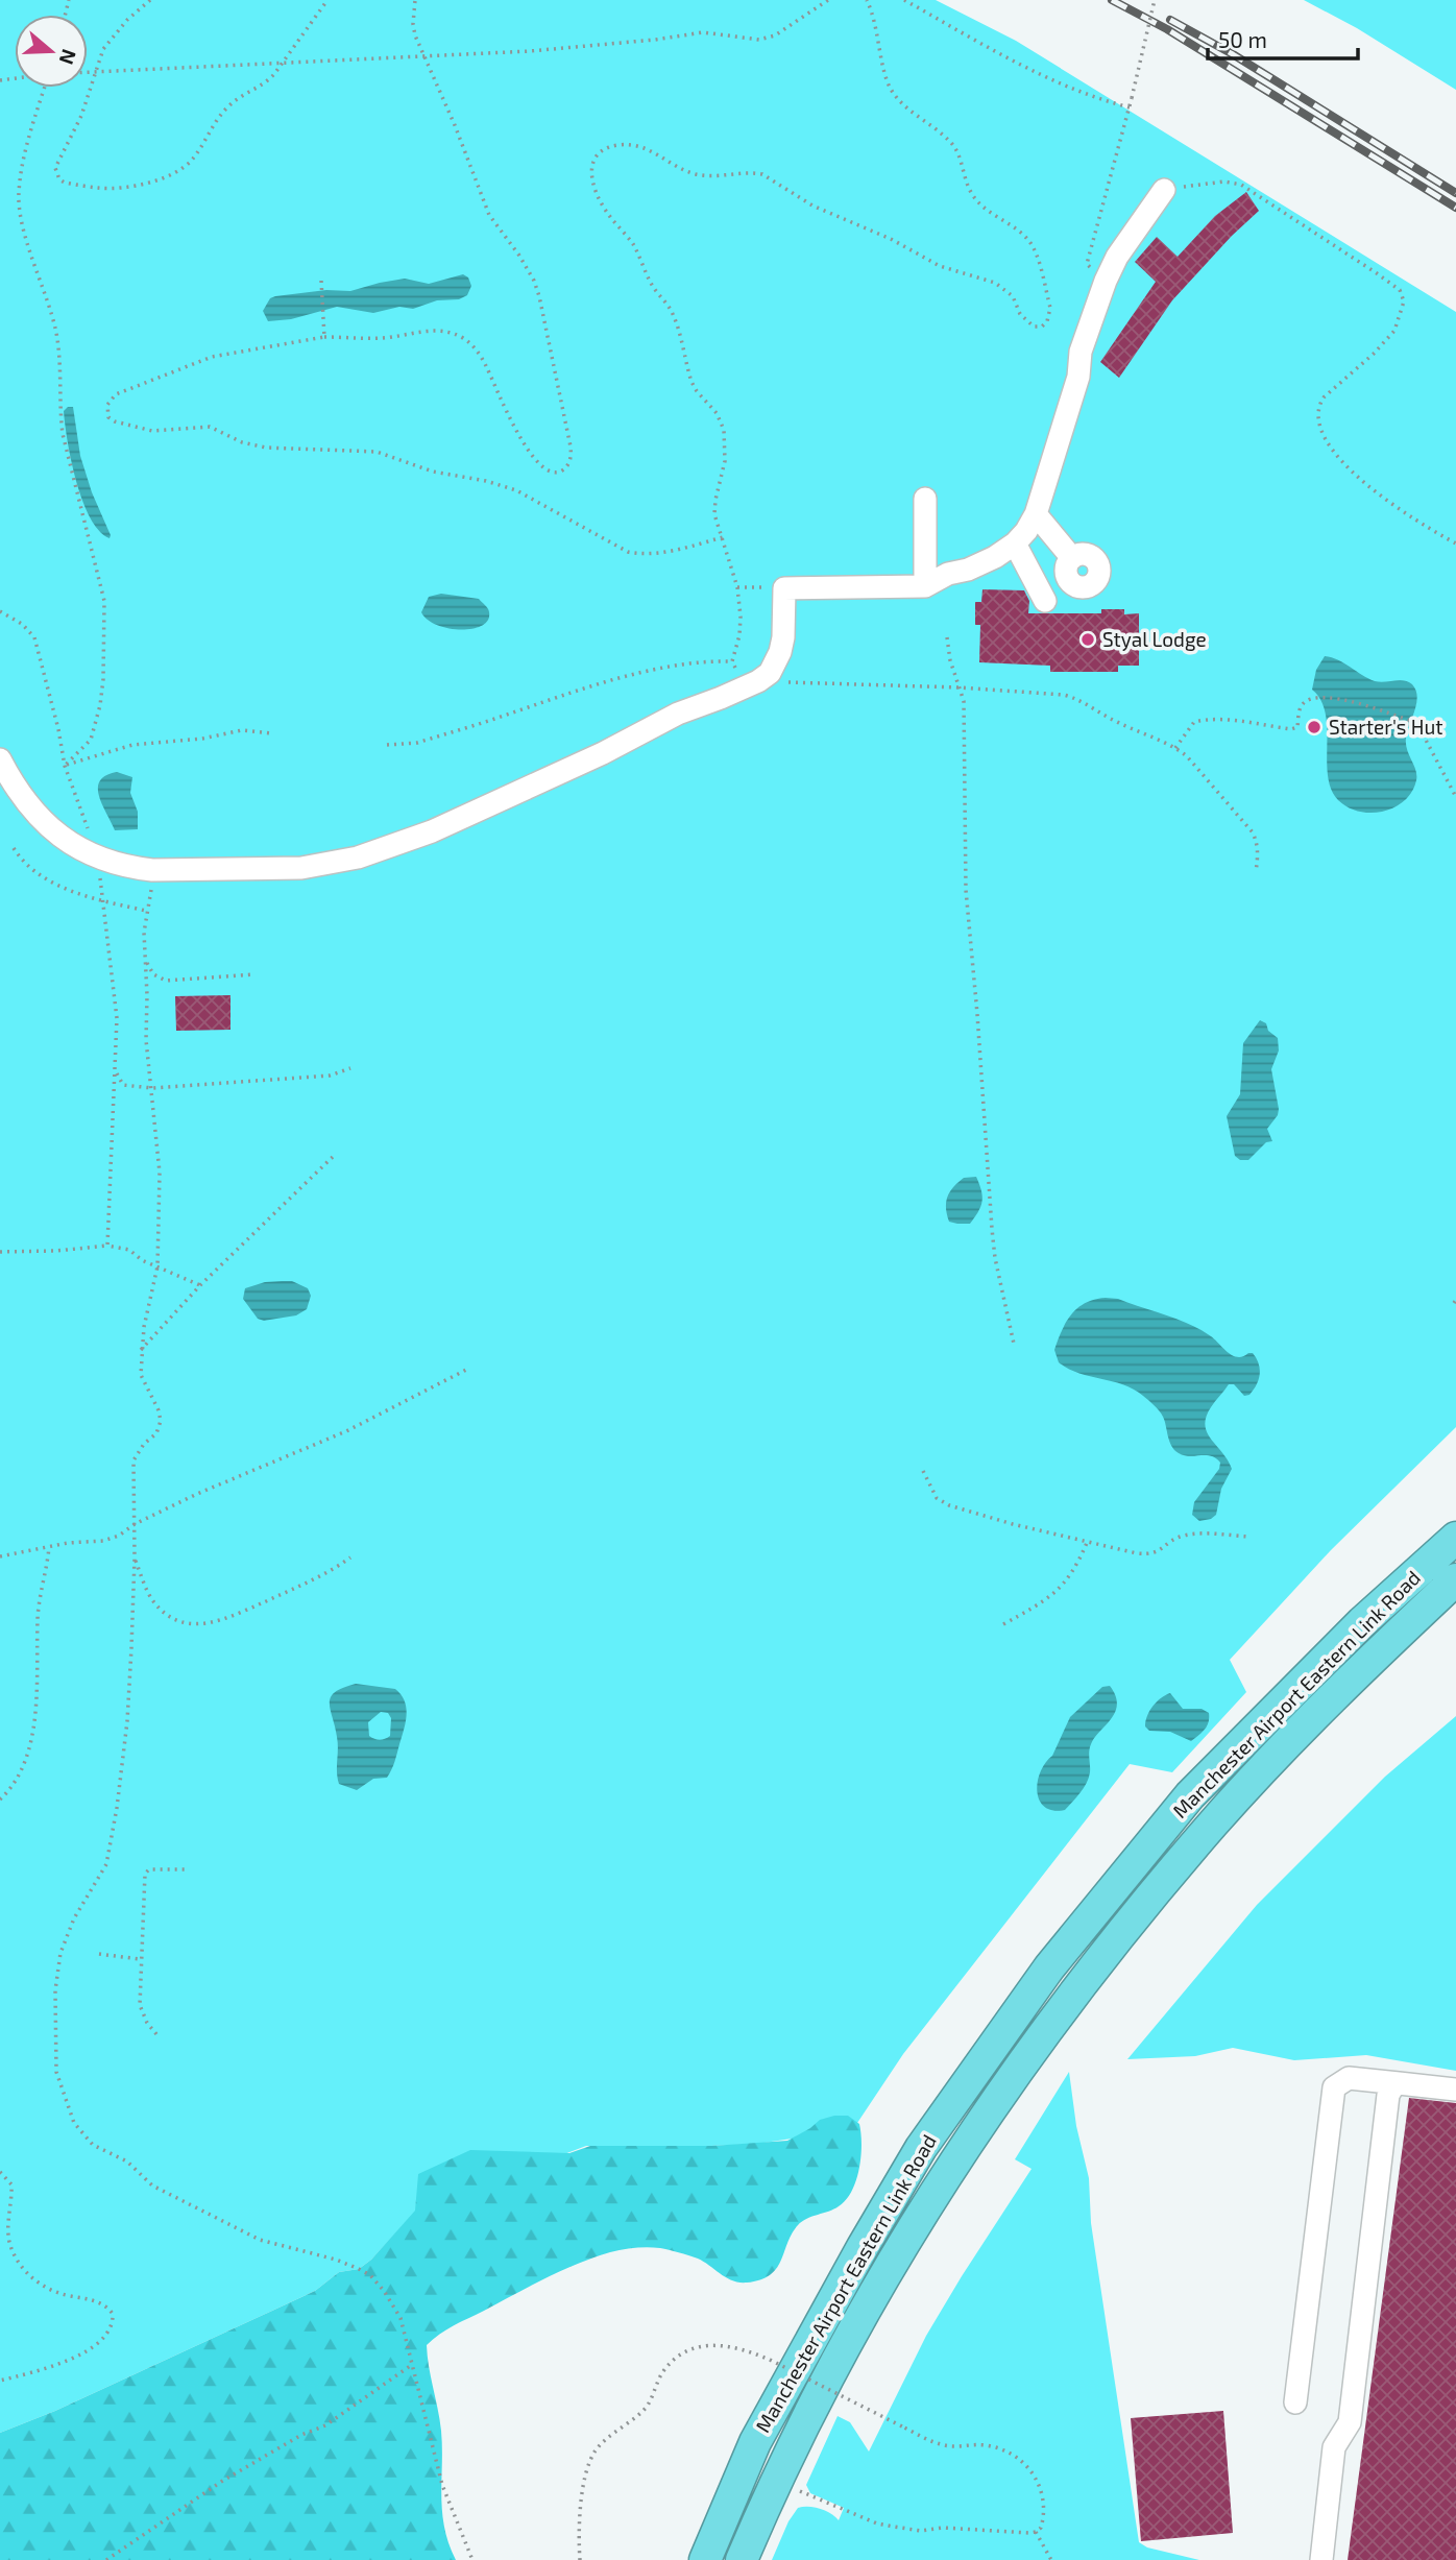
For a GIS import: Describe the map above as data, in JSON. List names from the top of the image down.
{
  "streets": {
    "highway": ["Manchester Airport Eastern Link Road"]
  },
  "places": ["Styal Lodge", "Starter's Hut"],
  "scale_bar": "50 m",
  "north": "right"
}
